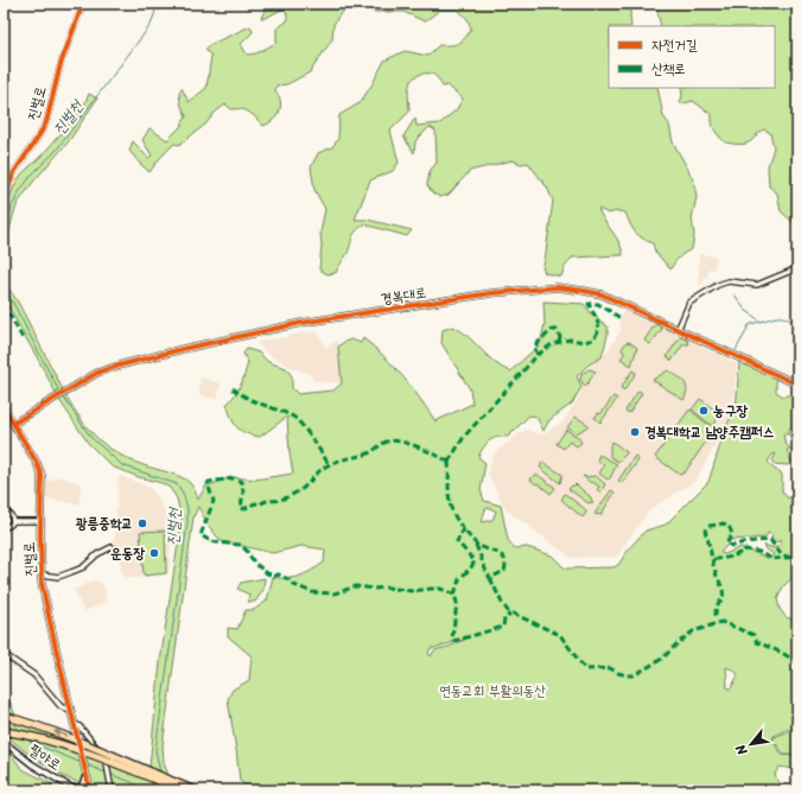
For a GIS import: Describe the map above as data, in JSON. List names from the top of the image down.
{
  "streets": {
    "street": ["진벌로", "경복대로", "팔야로"]
  },
  "crossings": [
    ["진벌로", "경복대로"]
  ],
  "water": ["진벌천"],
  "parks": ["연동교회 부활의동산"],
  "places": [
    "농구장",
    "경복대학교 남양주캠퍼스",
    "광릉중학교",
    "운동장"
  ],
  "legend": ["자전거길", "산책로"],
  "north": "bottom left"
}
